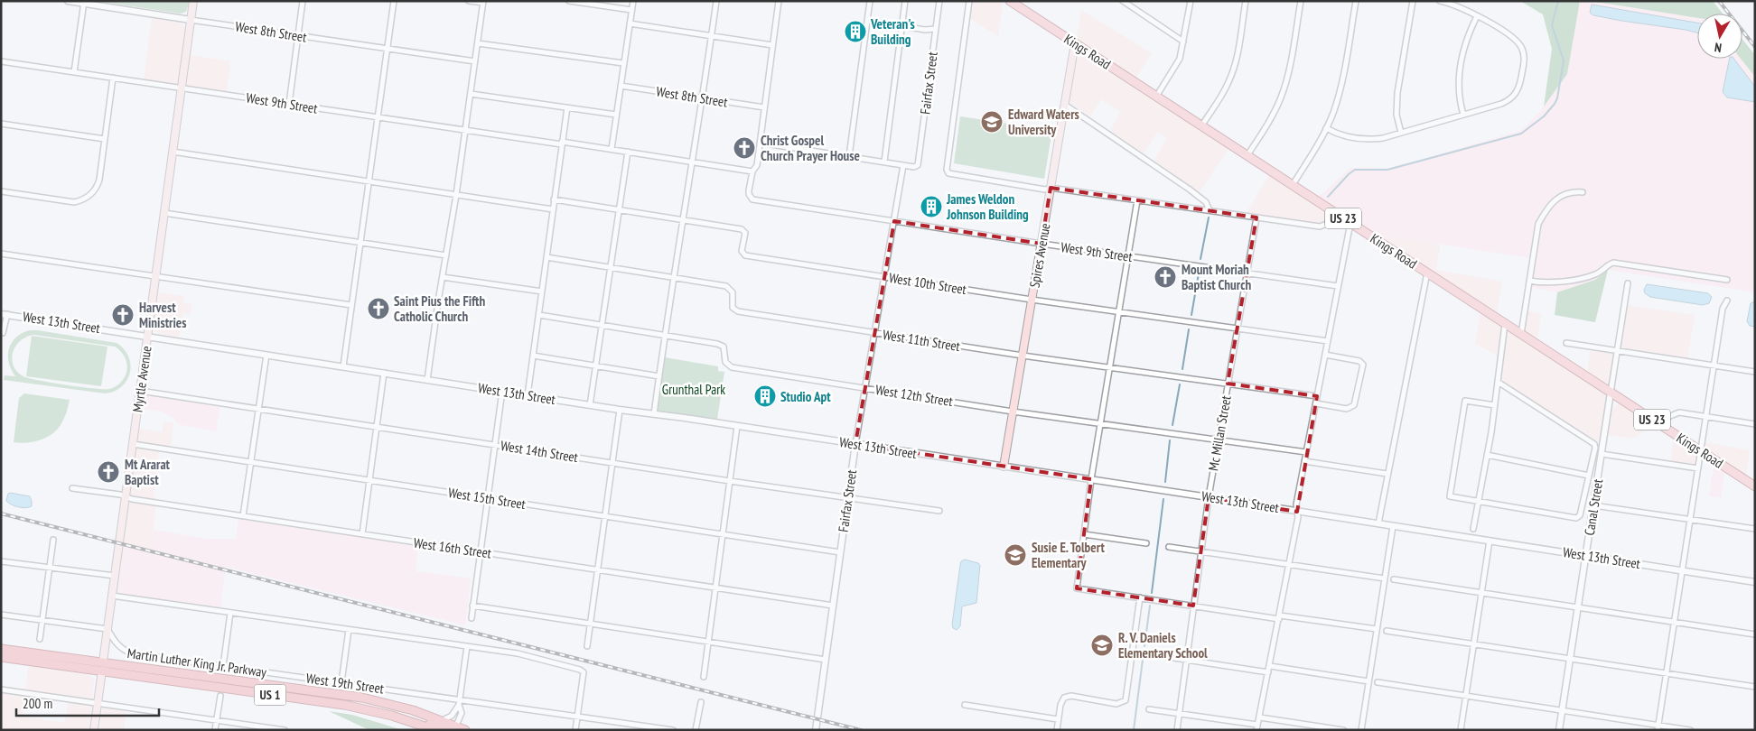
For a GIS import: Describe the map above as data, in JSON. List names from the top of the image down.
{
  "streets": {
    "highway": ["Martin Luther King Jr. Parkway", "US 1"],
    "main road": [
      "Kings Road",
      "US 23",
      "Spires Avenue",
      "Myrtle Avenue"
    ],
    "street": [
      "West 8th Street",
      "Fairfax Street",
      "West 9th Street",
      "West 10th Street",
      "West 13th Street",
      "West 11th Street",
      "West 12th Street",
      "Mc Millan Street",
      "West 14th Street",
      "West 15th Street",
      "Canal Street",
      "West 16th Street",
      "West 19th Street"
    ]
  },
  "crossings": [
    ["West 8th Street", "Myrtle Avenue"],
    ["Kings Road", "Spires Avenue"],
    ["Kings Road", "Canal Street"],
    ["Fairfax Street", "West 9th Street"],
    ["Fairfax Street", "West 10th Street"],
    ["Fairfax Street", "West 13th Street"],
    ["Fairfax Street", "West 11th Street"],
    ["Fairfax Street", "West 12th Street"],
    ["Fairfax Street", "West 14th Street"],
    ["Fairfax Street", "West 15th Street"],
    ["Fairfax Street", "West 16th Street"],
    ["West 9th Street", "Spires Avenue"],
    ["West 9th Street", "Myrtle Avenue"],
    ["West 9th Street", "Mc Millan Street"],
    ["Spires Avenue", "West 10th Street"],
    ["Spires Avenue", "West 13th Street"],
    ["Spires Avenue", "West 11th Street"],
    ["Spires Avenue", "West 12th Street"],
    ["West 10th Street", "Mc Millan Street"],
    ["West 13th Street", "Myrtle Avenue"],
    ["West 13th Street", "Mc Millan Street"],
    ["West 13th Street", "Canal Street"],
    ["West 11th Street", "Mc Millan Street"],
    ["Myrtle Avenue", "West 14th Street"],
    ["Myrtle Avenue", "West 15th Street"],
    ["Myrtle Avenue", "West 16th Street"],
    ["Myrtle Avenue", "Martin Luther King Jr. Parkway"],
    ["Myrtle Avenue", "West 19th Street"],
    ["West 12th Street", "Mc Millan Street"]
  ],
  "parks": ["Grunthal Park"],
  "places": {
    "building": ["Veteran's Building", "James Weldon Johnson Building", "Studio Apt"],
    "school or university": ["Edward Waters University", "Susie E. Tolbert Elementary", "R. V. Daniels Elementary School"],
    "church": [
      "Christ Gospel Church Prayer House",
      "Mount Moriah Baptist Church",
      "Saint Pius the Fifth Catholic Church",
      "Harvest Ministries",
      "Mt Ararat Baptist"
    ]
  },
  "scale_bar": "200 m",
  "north": "bottom"
}
